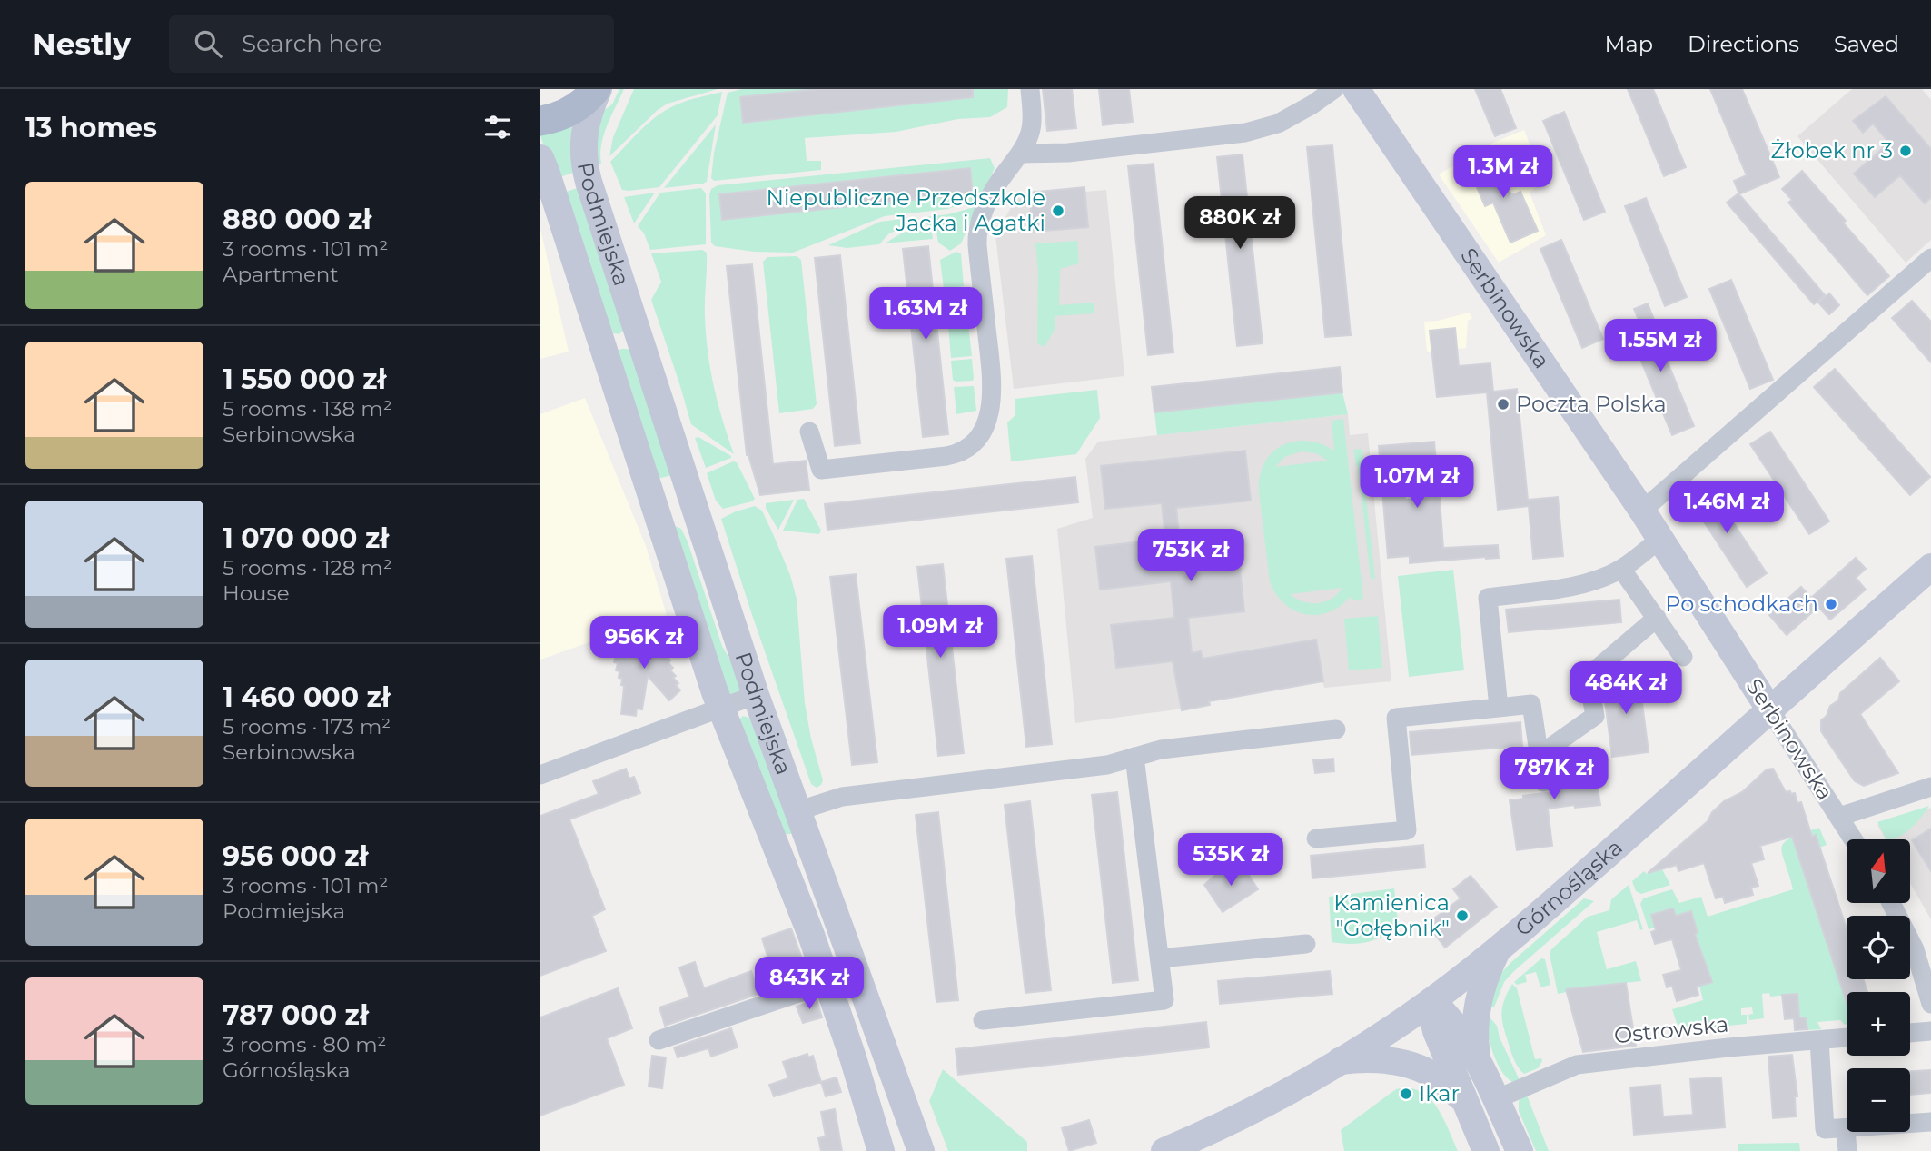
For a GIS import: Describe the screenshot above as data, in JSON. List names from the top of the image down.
{
  "streets": {
    "main road": ["Podmiejska", "Serbinowska", "Górnośląska"],
    "street": ["Ostrowska"]
  },
  "crossings": [
    ["Serbinowska", "Górnośląska"]
  ],
  "places": [
    "Żłobek nr 3",
    "Niepubliczne Przedszkole Jacka i Agatki",
    "Poczta Polska",
    "Po schodkach",
    "Kamienica \"Gołębnik\"",
    "Ikar"
  ],
  "north": "top",
  "page": {
    "header": "Nestly",
    "search": "Search here",
    "nav": ["Map", "Directions", "Saved"],
    "heading": "13 homes",
    "price": [
      "1.3M zł",
      "880K zł",
      "1.63M zł",
      "1.55M zł",
      "1.07M zł",
      "1.46M zł",
      "753K zł",
      "1.09M zł",
      "956K zł",
      "484K zł",
      "787K zł",
      "535K zł",
      "843K zł"
    ],
    "list": [
      {
        "name": "880 000 zł",
        "note": "3 rooms · 101 m² · Apartment"
      },
      {
        "name": "1 550 000 zł",
        "note": "5 rooms · 138 m² · Serbinowska"
      },
      {
        "name": "1 070 000 zł",
        "note": "5 rooms · 128 m² · House"
      },
      {
        "name": "1 460 000 zł",
        "note": "5 rooms · 173 m² · Serbinowska"
      },
      {
        "name": "956 000 zł",
        "note": "3 rooms · 101 m² · Podmiejska"
      },
      {
        "name": "787 000 zł",
        "note": "3 rooms · 80 m² · Górnośląska"
      }
    ],
    "map_buttons": ["+", "−"]
  }
}
